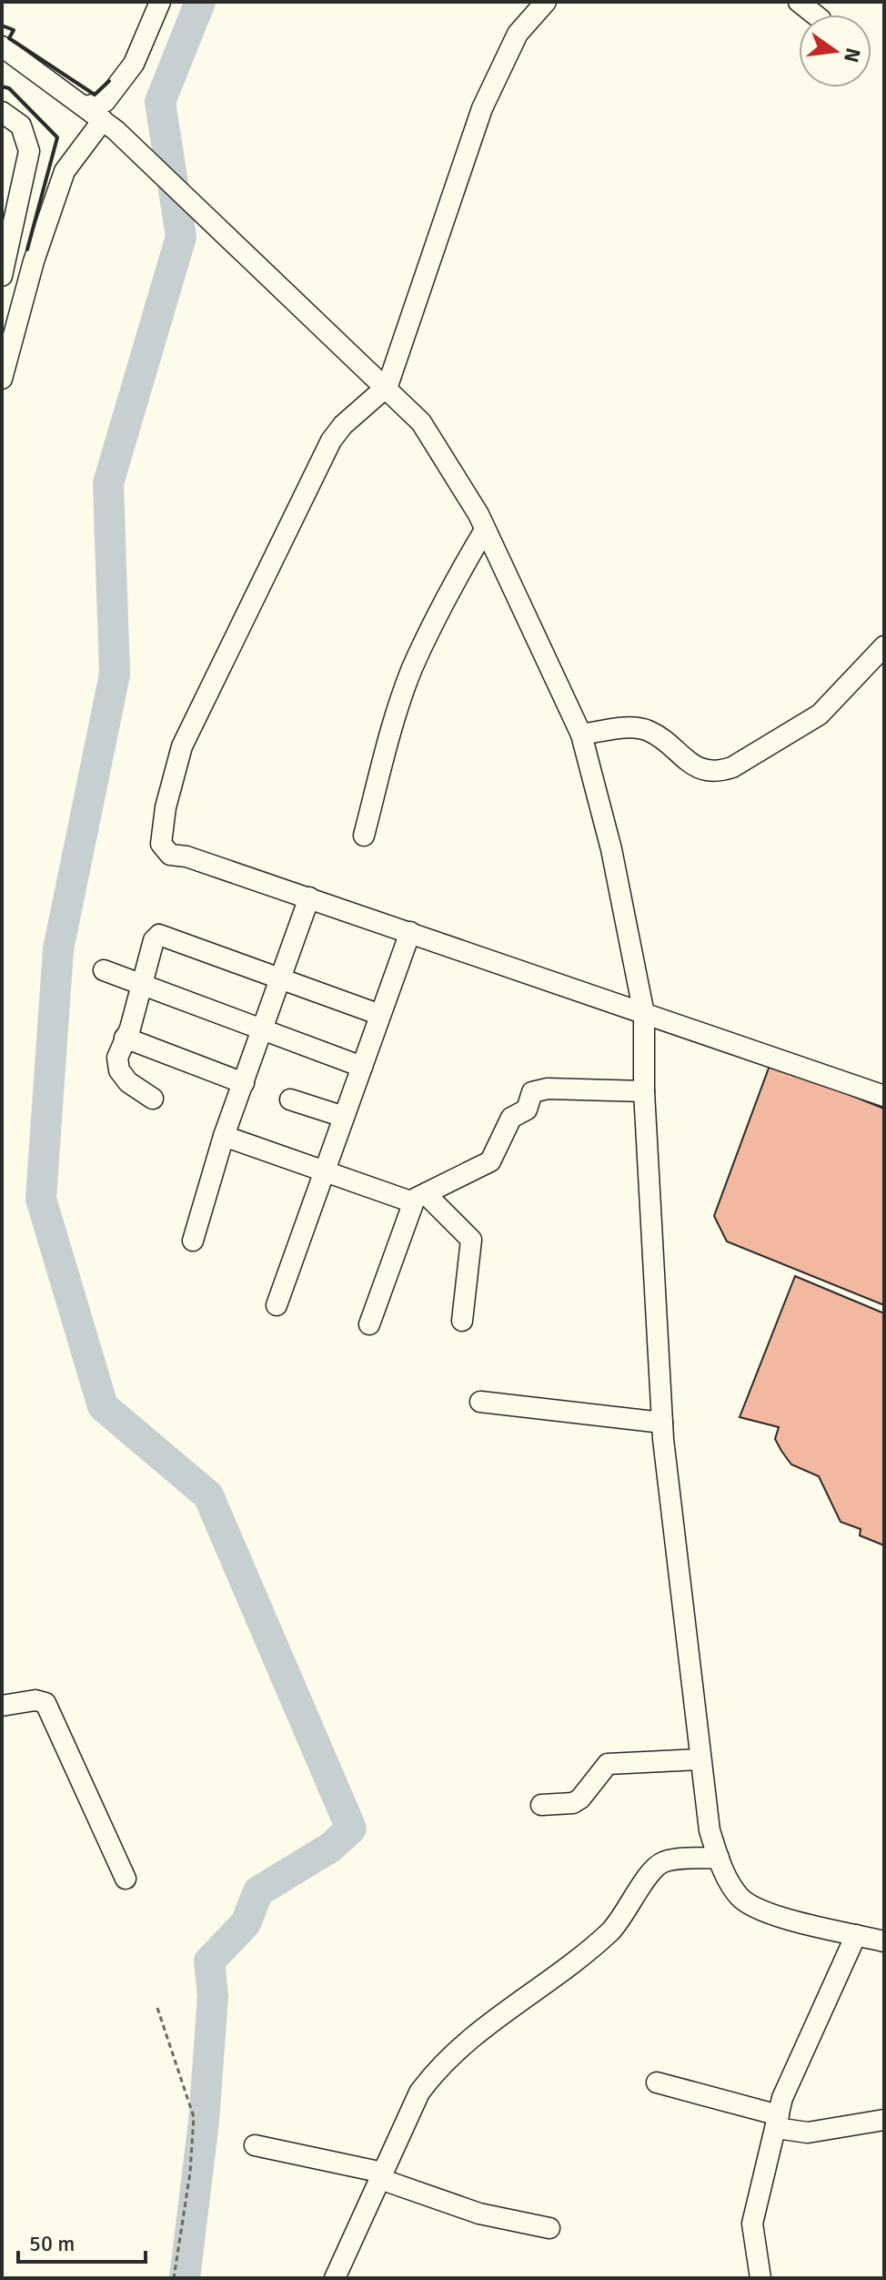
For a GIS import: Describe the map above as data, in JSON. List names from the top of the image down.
{
  "scale_bar": "50 m",
  "north": "right"
}
